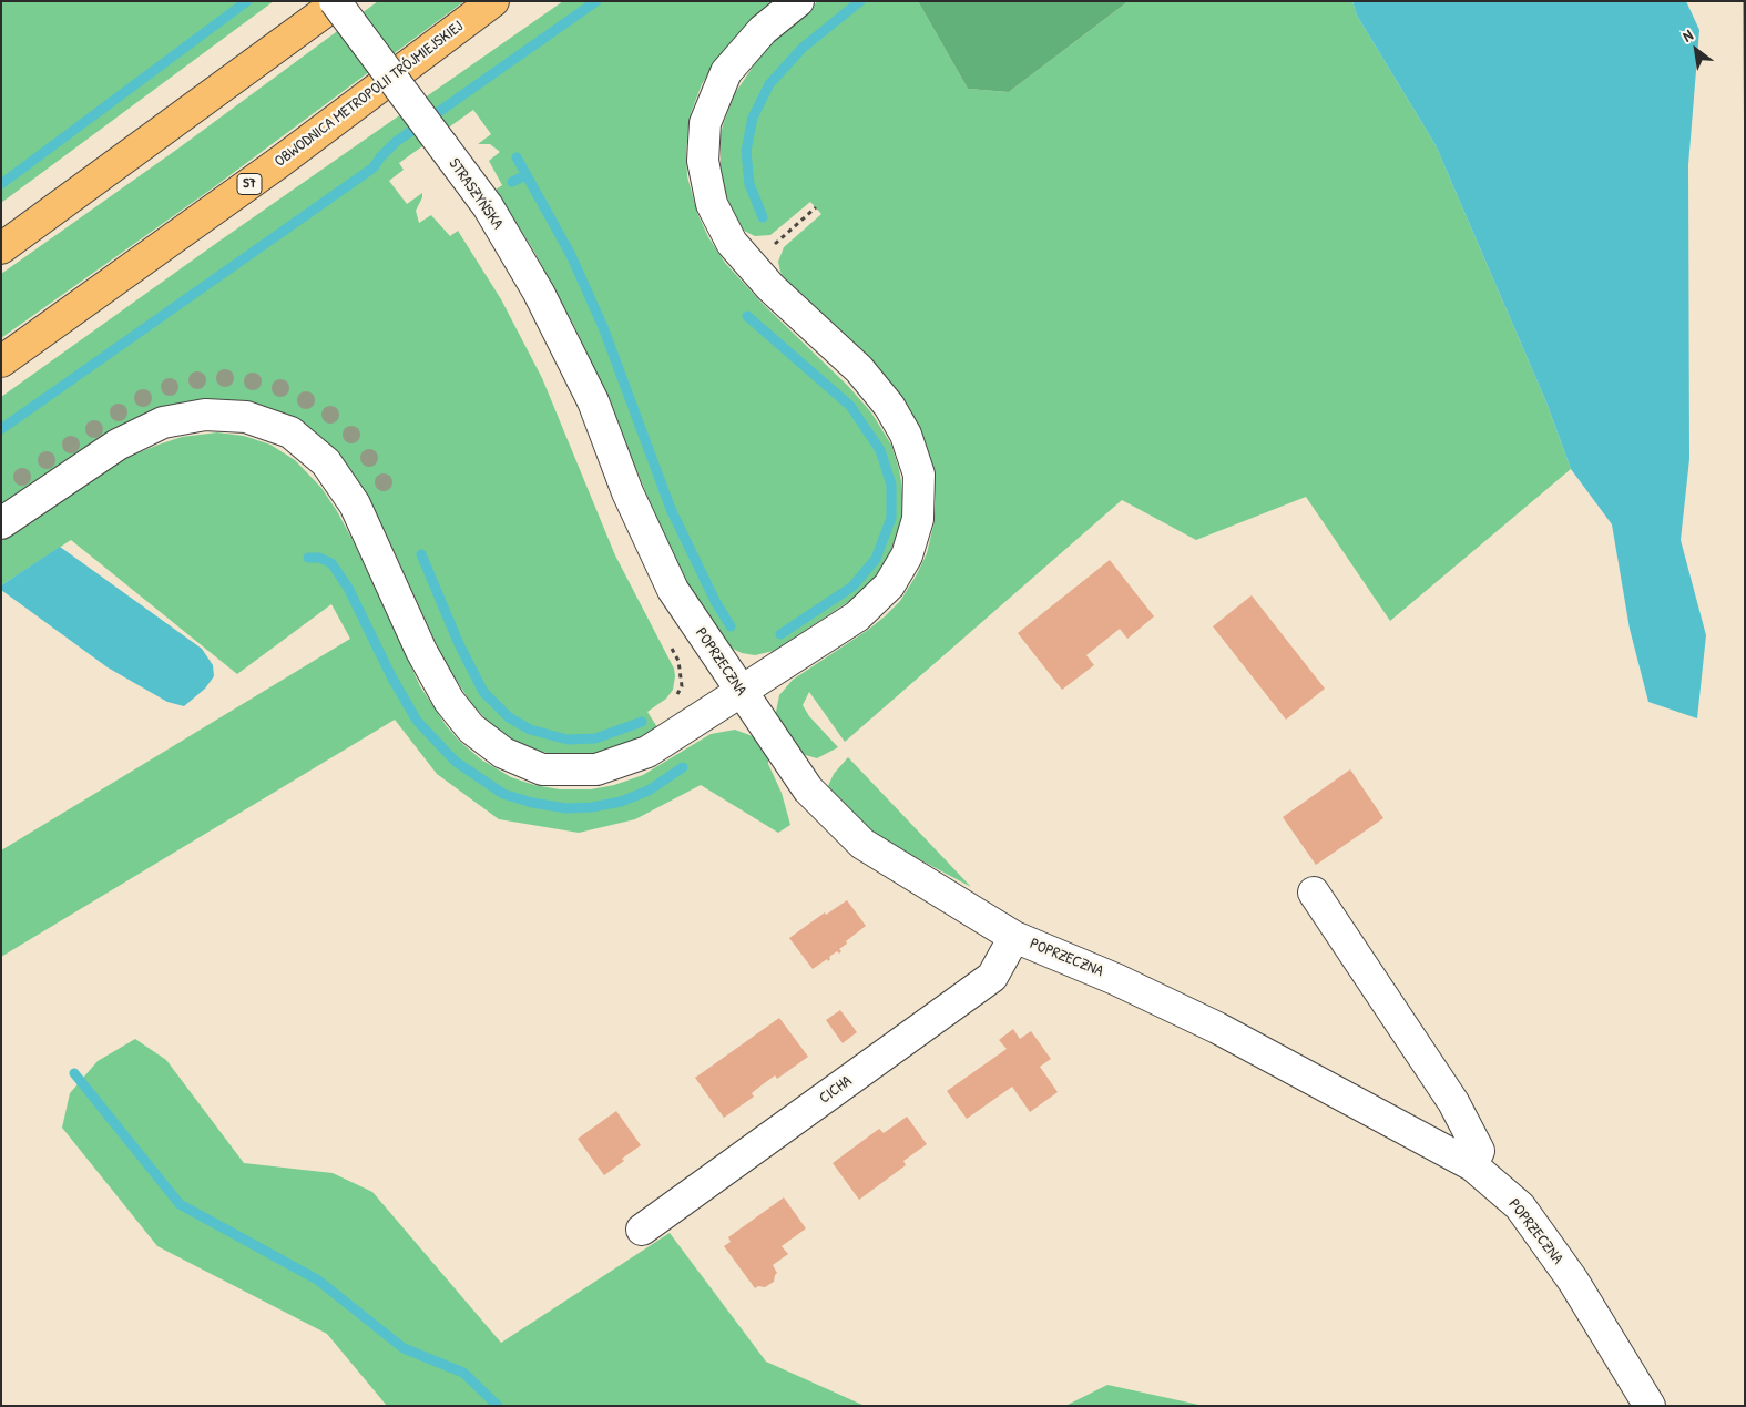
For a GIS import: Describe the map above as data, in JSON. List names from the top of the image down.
{
  "streets": {
    "highway": ["OBWODNICA METROPOLII TRÓJMIEJSKIEJ", "S7"],
    "street": ["STRASZYŃSKA", "POPRZECZNA", "CICHA"]
  },
  "crossings": [
    ["STRASZYŃSKA", "POPRZECZNA"],
    ["POPRZECZNA", "CICHA"]
  ],
  "north": "top left"
}
